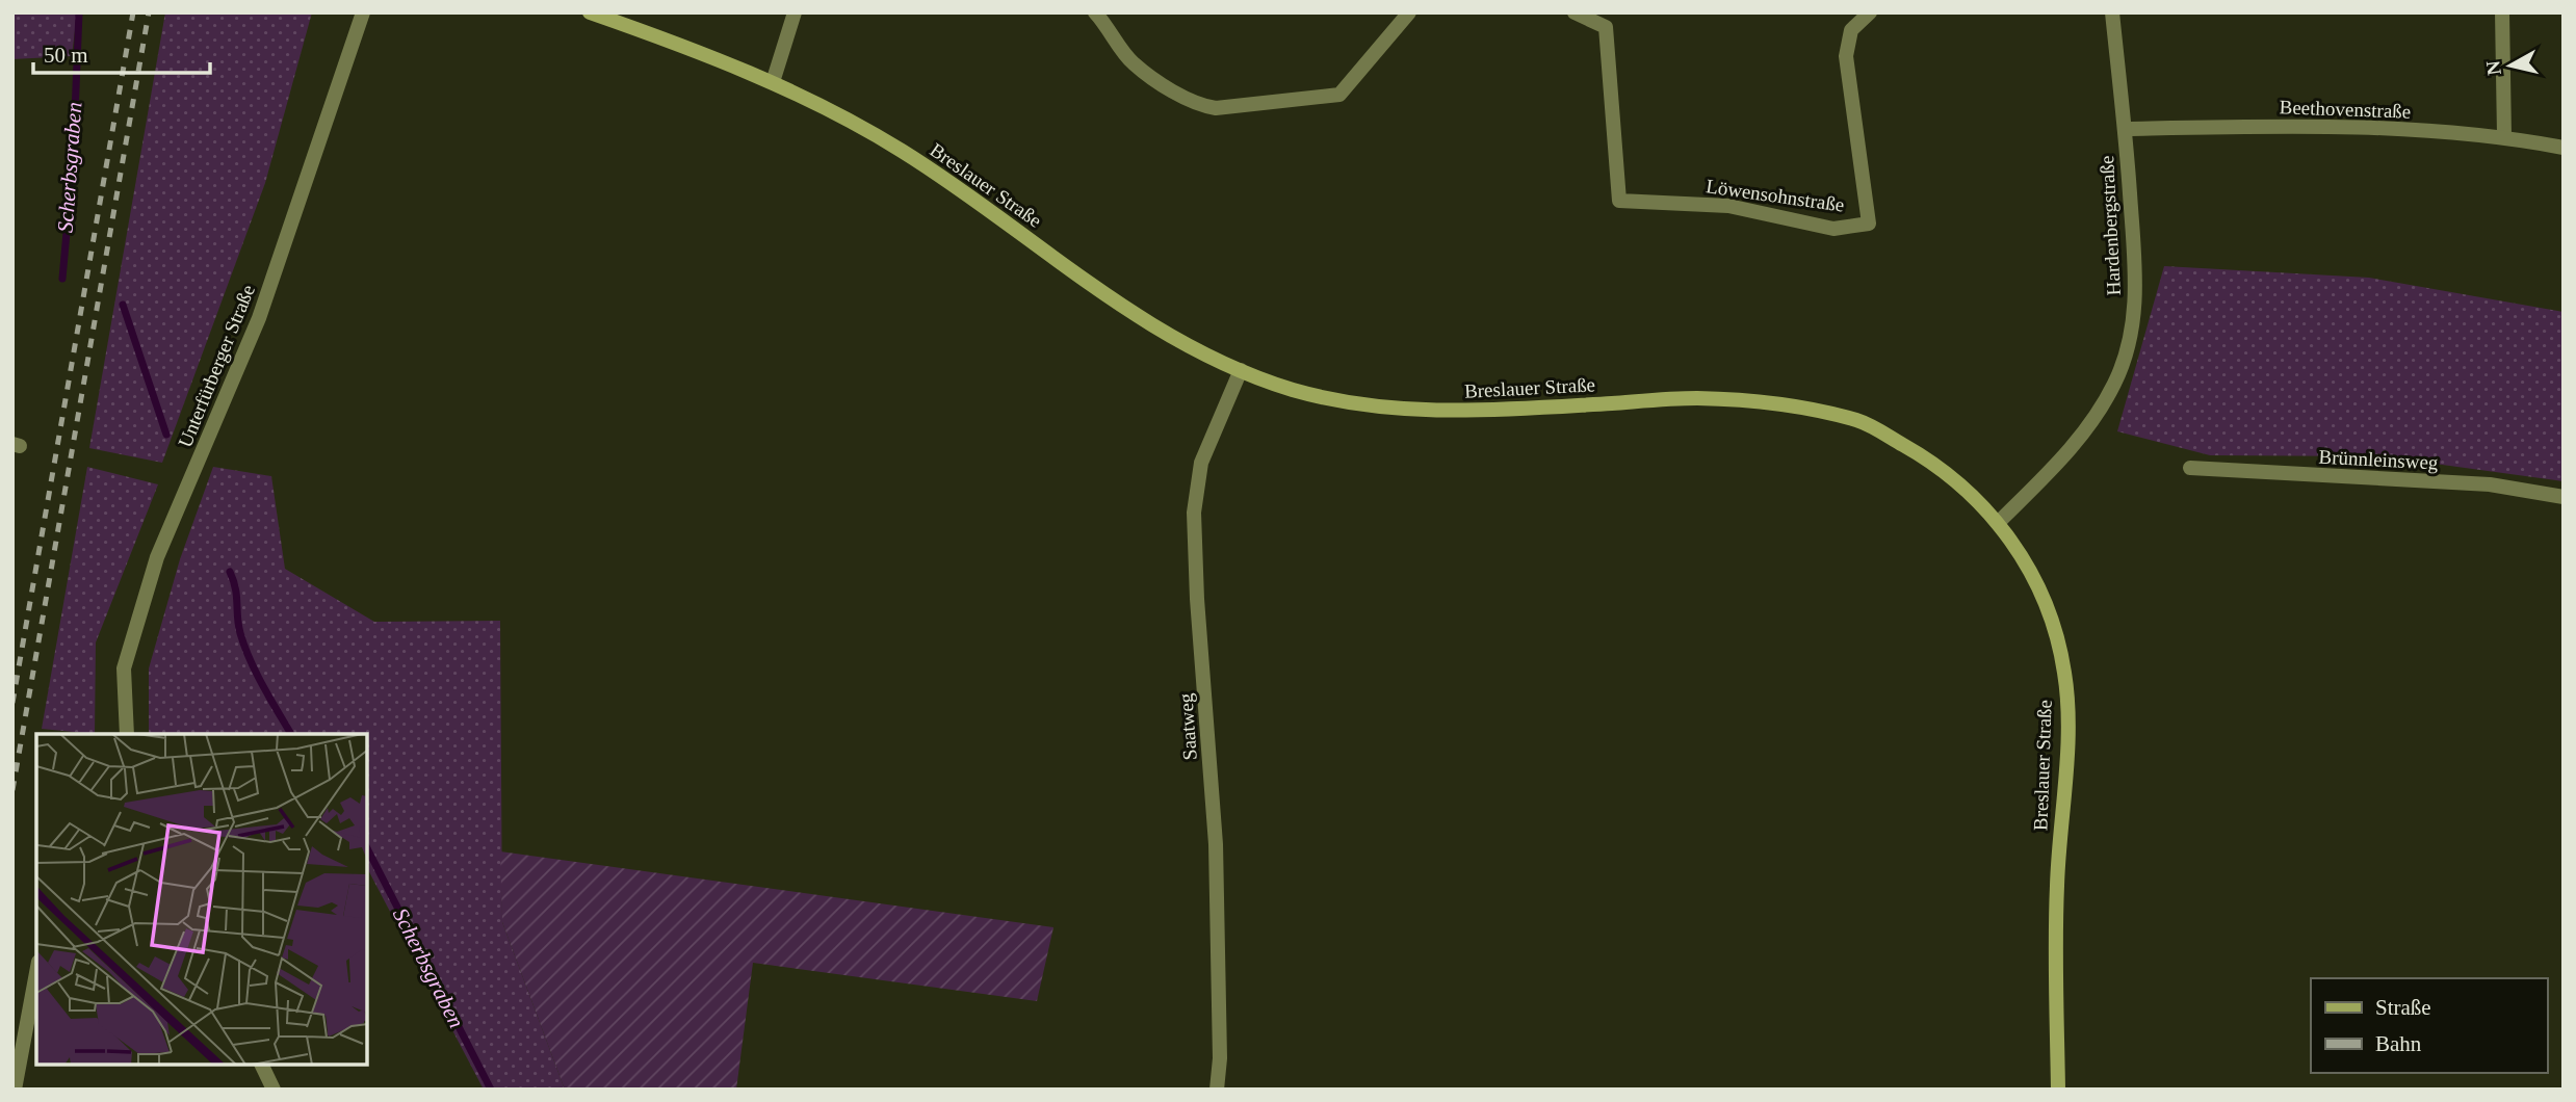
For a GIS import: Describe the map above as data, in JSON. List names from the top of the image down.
{
  "streets": {
    "main road": ["Breslauer Straße"],
    "street": [
      "Beethovenstraße",
      "Löwensohnstraße",
      "Hardenbergstraße",
      "Unterfürberger Straße",
      "Brünnleinsweg",
      "Saatweg"
    ]
  },
  "crossings": [
    ["Beethovenstraße", "Hardenbergstraße"],
    ["Breslauer Straße", "Hardenbergstraße"],
    ["Breslauer Straße", "Saatweg"]
  ],
  "water": ["Scherbsgraben"],
  "legend": ["Straße", "Bahn"],
  "scale_bar": "50 m",
  "north": "left"
}
